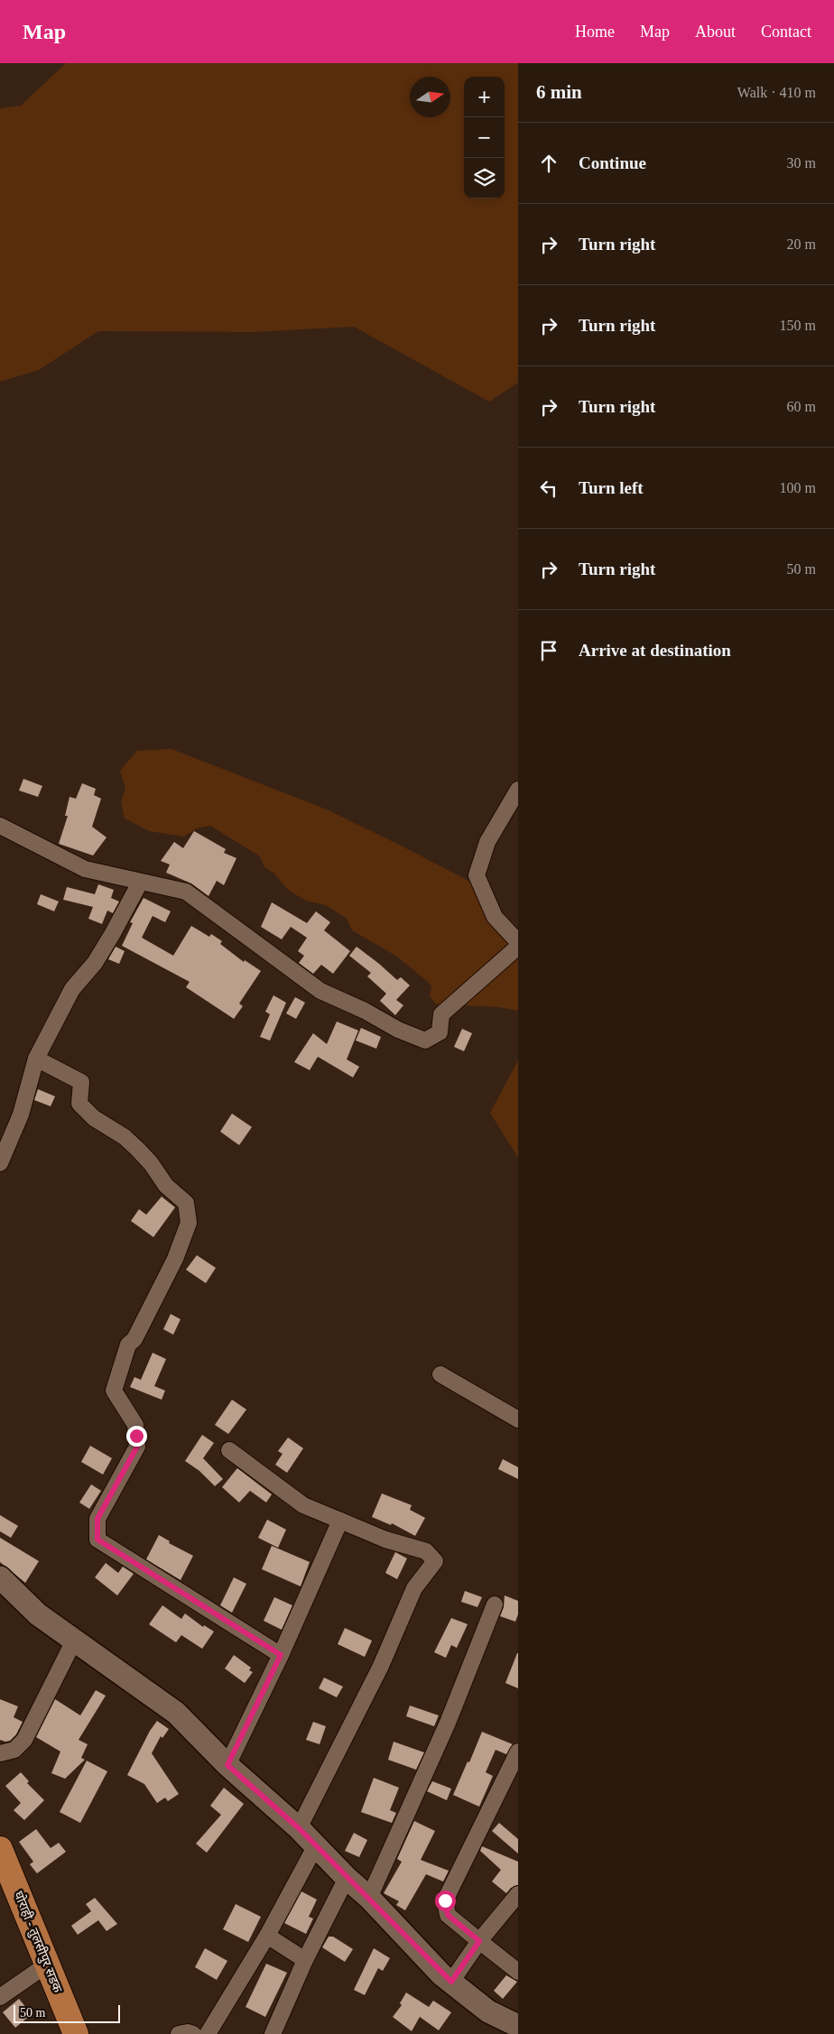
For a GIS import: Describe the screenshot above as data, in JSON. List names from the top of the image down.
{
  "streets": {
    "main road": ["घोराही - तुलसीपुर सडक"]
  },
  "scale_bar": "50 m",
  "north": "right",
  "page": {
    "header": "Map",
    "nav": [
      "Home",
      "Map",
      "About",
      "Contact"
    ],
    "heading": ["6 min", "Walk · 410 m"],
    "map_buttons": ["+", "−"],
    "list": [
      ["Continue", "30 m"],
      ["Turn right", "20 m"],
      ["Turn right", "150 m"],
      ["Turn right", "60 m"],
      ["Turn left", "100 m"],
      ["Turn right", "50 m"],
      "Arrive at destination"
    ],
    "scale": "50 m"
  }
}
